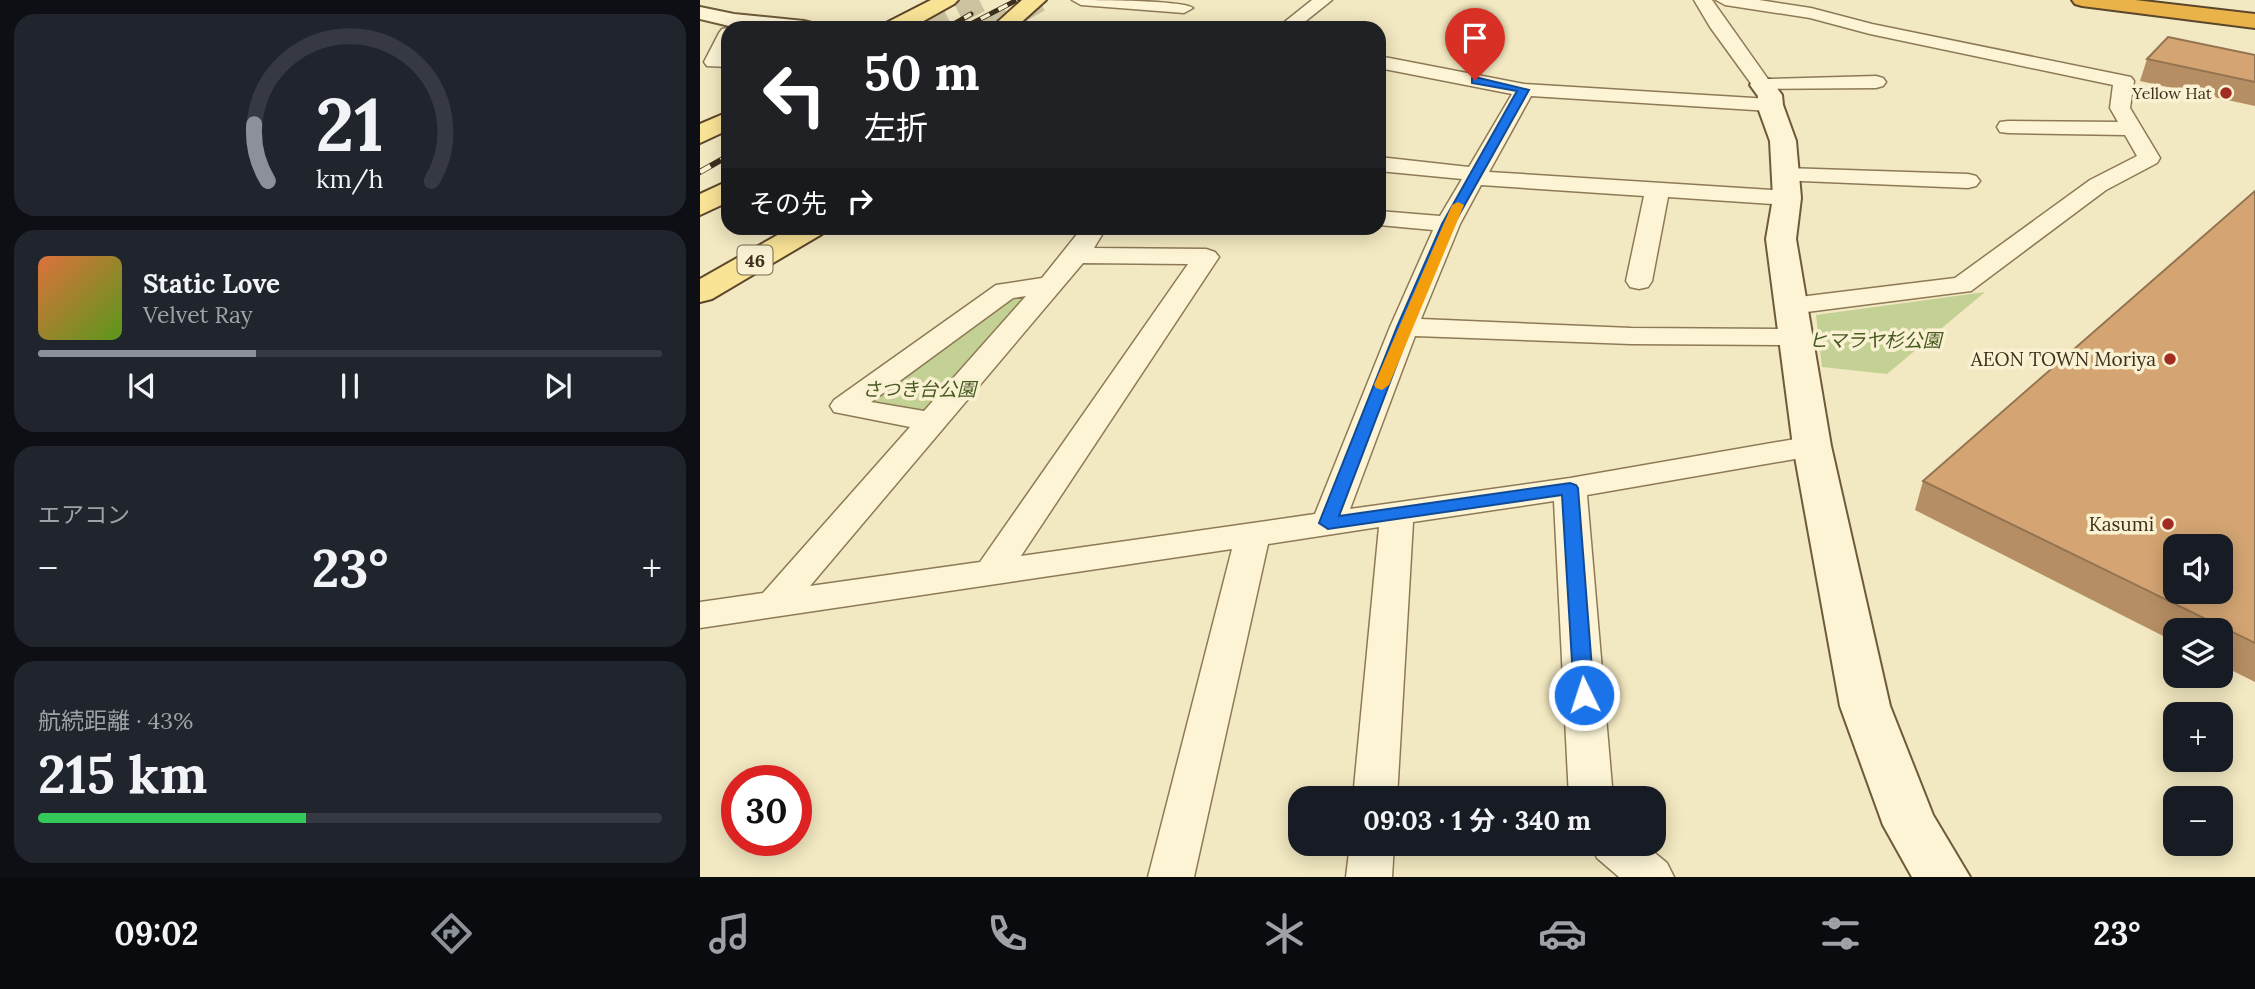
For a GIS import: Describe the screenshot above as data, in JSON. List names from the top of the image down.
{
  "streets": {
    "main road": ["46"]
  },
  "parks": ["ヒマラヤ杉公園", "さつき台公園"],
  "places": ["Yellow Hat", "AEON TOWN Moriya", "Kasumi"],
  "page": {
    "turn": ["50 m", "左折"],
    "then": "その先",
    "song": ["Static Love", "Velvet Ray"],
    "tile": [
      "エアコン",
      ["航続距離 · 43%", "215 km"]
    ],
    "map_buttons": ["+", "−"],
    "heat": ["−", "23°", "+"],
    "limit": "30",
    "trip": "09:03 · 1 分 · 340 m",
    "tabs": ["09:02", "23°"],
    "gauge": ["21", "km/h"]
  }
}
